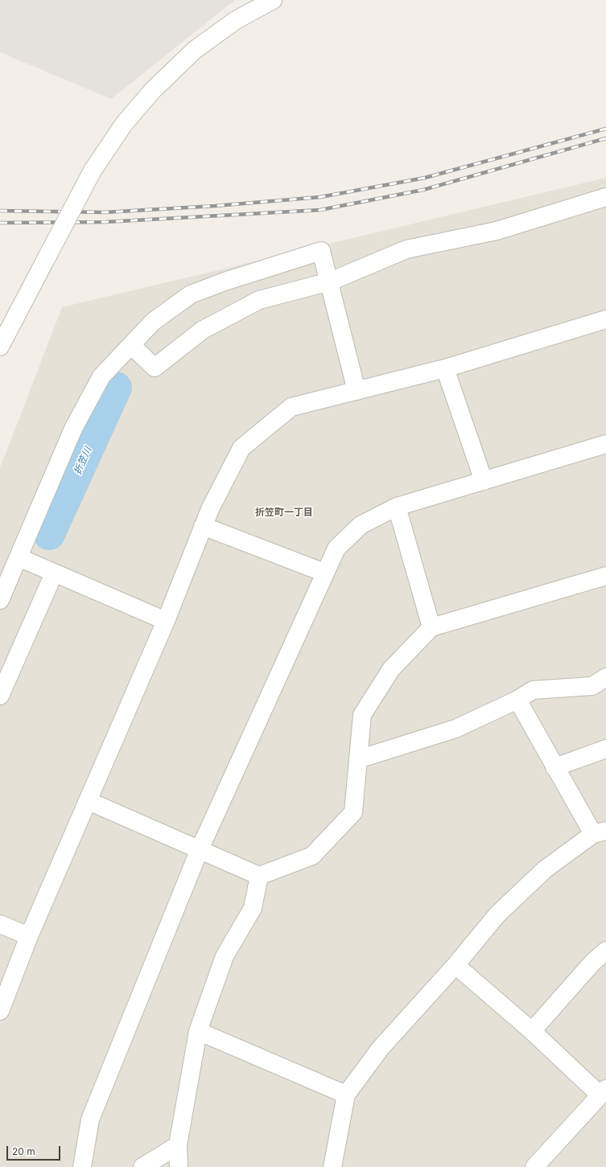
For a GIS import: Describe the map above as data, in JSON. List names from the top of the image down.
{
  "districts": ["折笠町一丁目"],
  "water": ["折笠川"],
  "scale_bar": "20 m"
}
